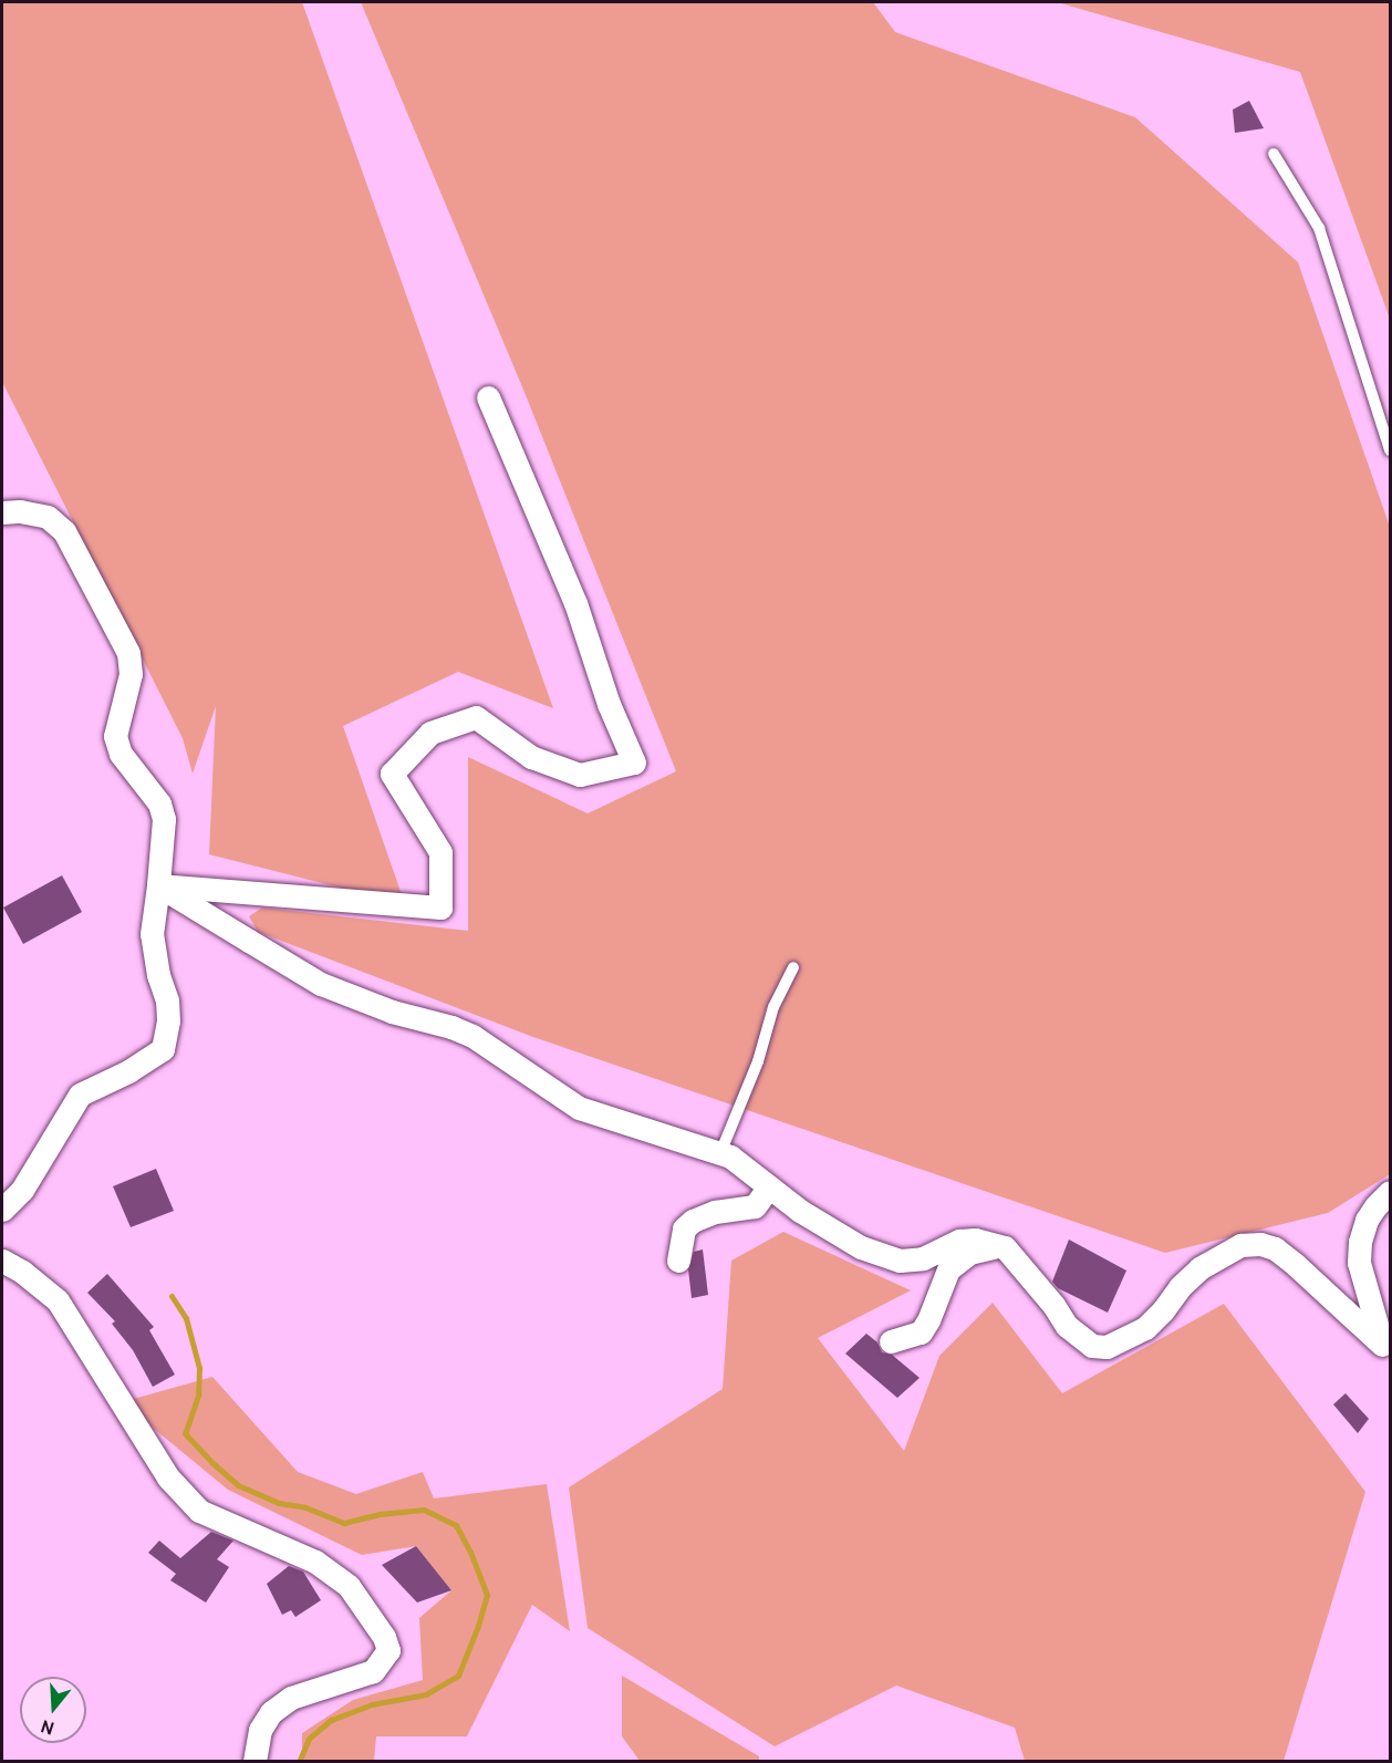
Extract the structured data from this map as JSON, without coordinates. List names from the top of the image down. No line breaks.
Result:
{"north":"bottom"}
